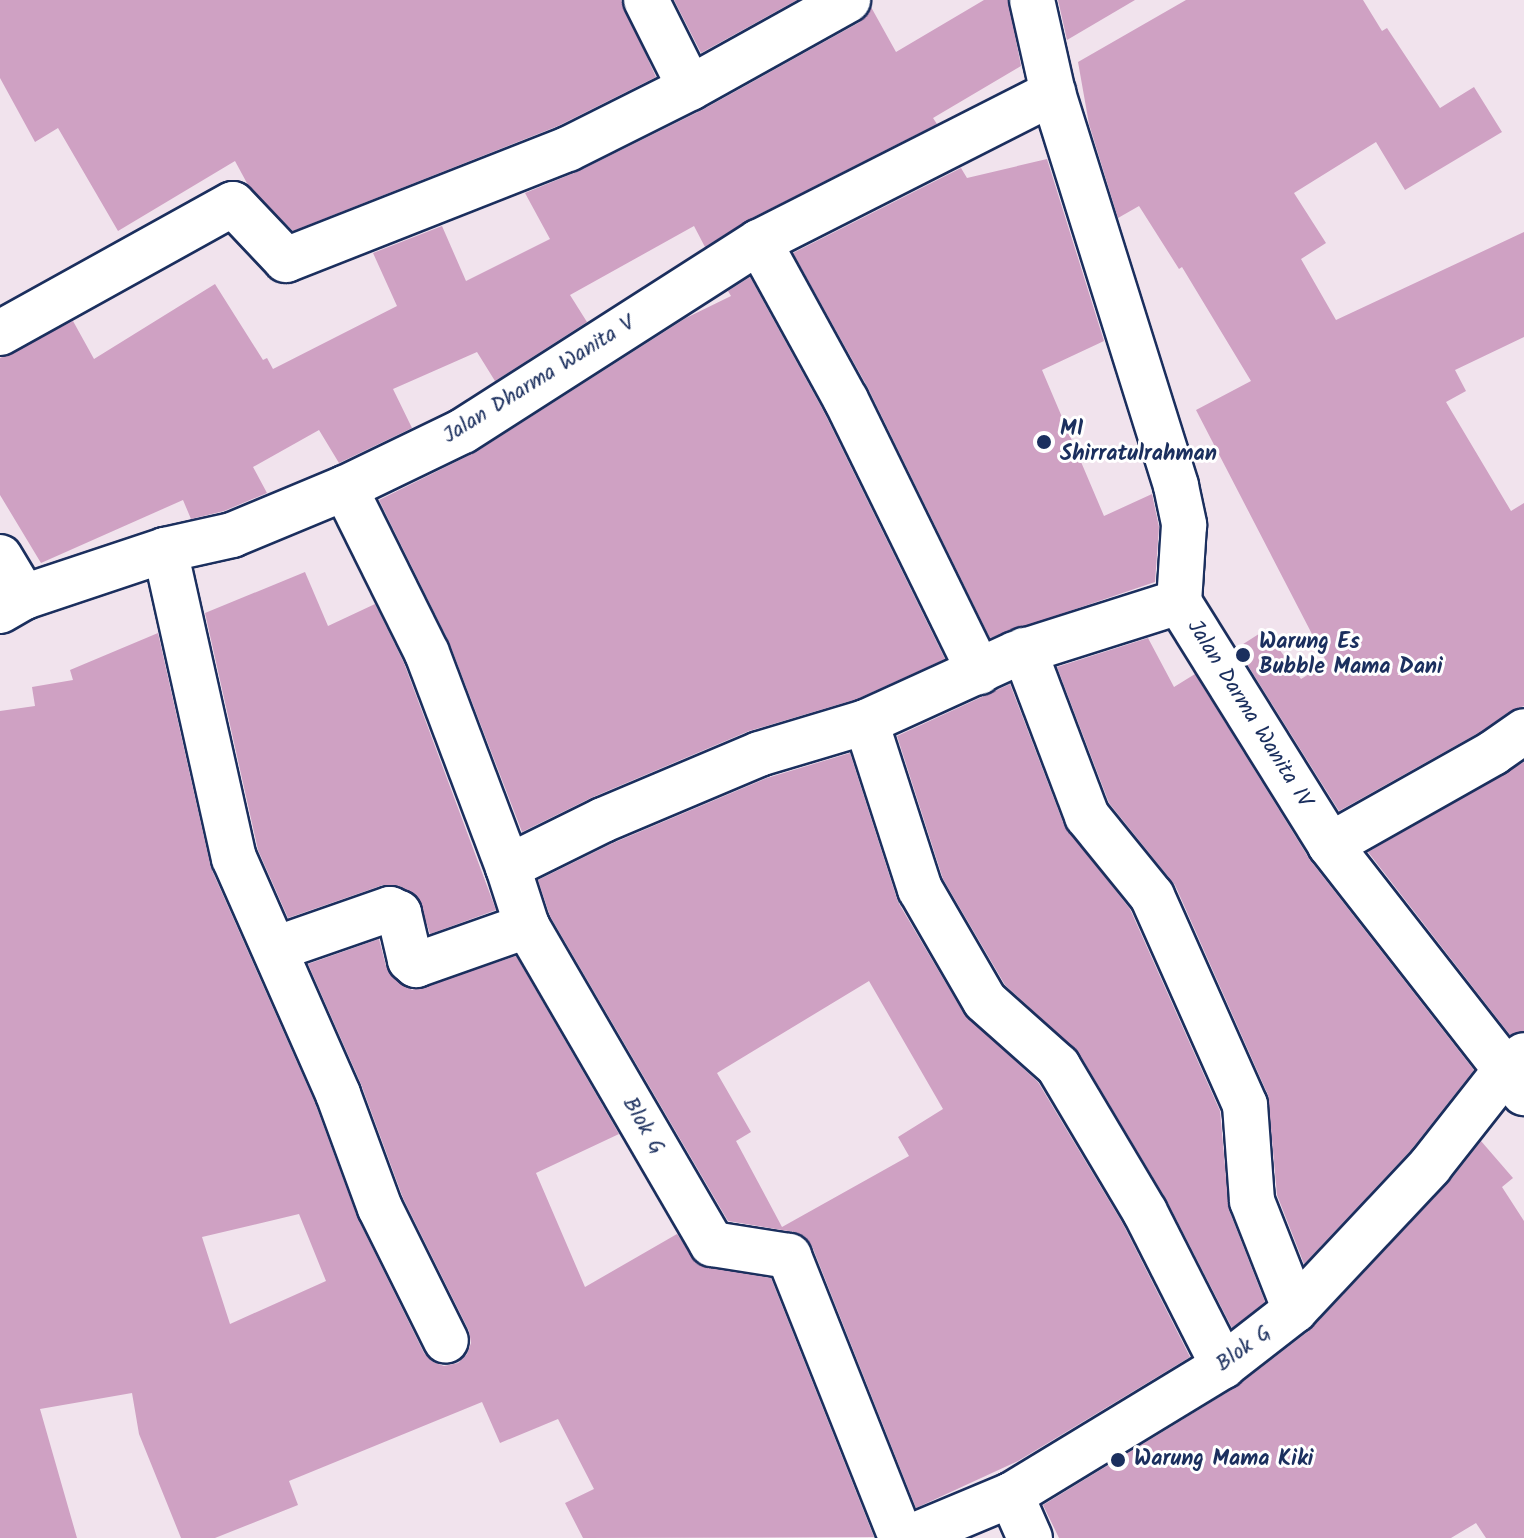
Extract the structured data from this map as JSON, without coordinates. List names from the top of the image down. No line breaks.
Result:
{"streets":{"street":["Jalan Dharma Wanita V","Jalan Darma Wanita IV","Blok G"]},"crossings":[["Jalan Dharma Wanita V","Jalan Darma Wanita IV"],["Jalan Darma Wanita IV","Blok G"]],"places":["MI Shirratulrahman","Warung Es Bubble Mama Dani","Warung Mama Kiki"]}
